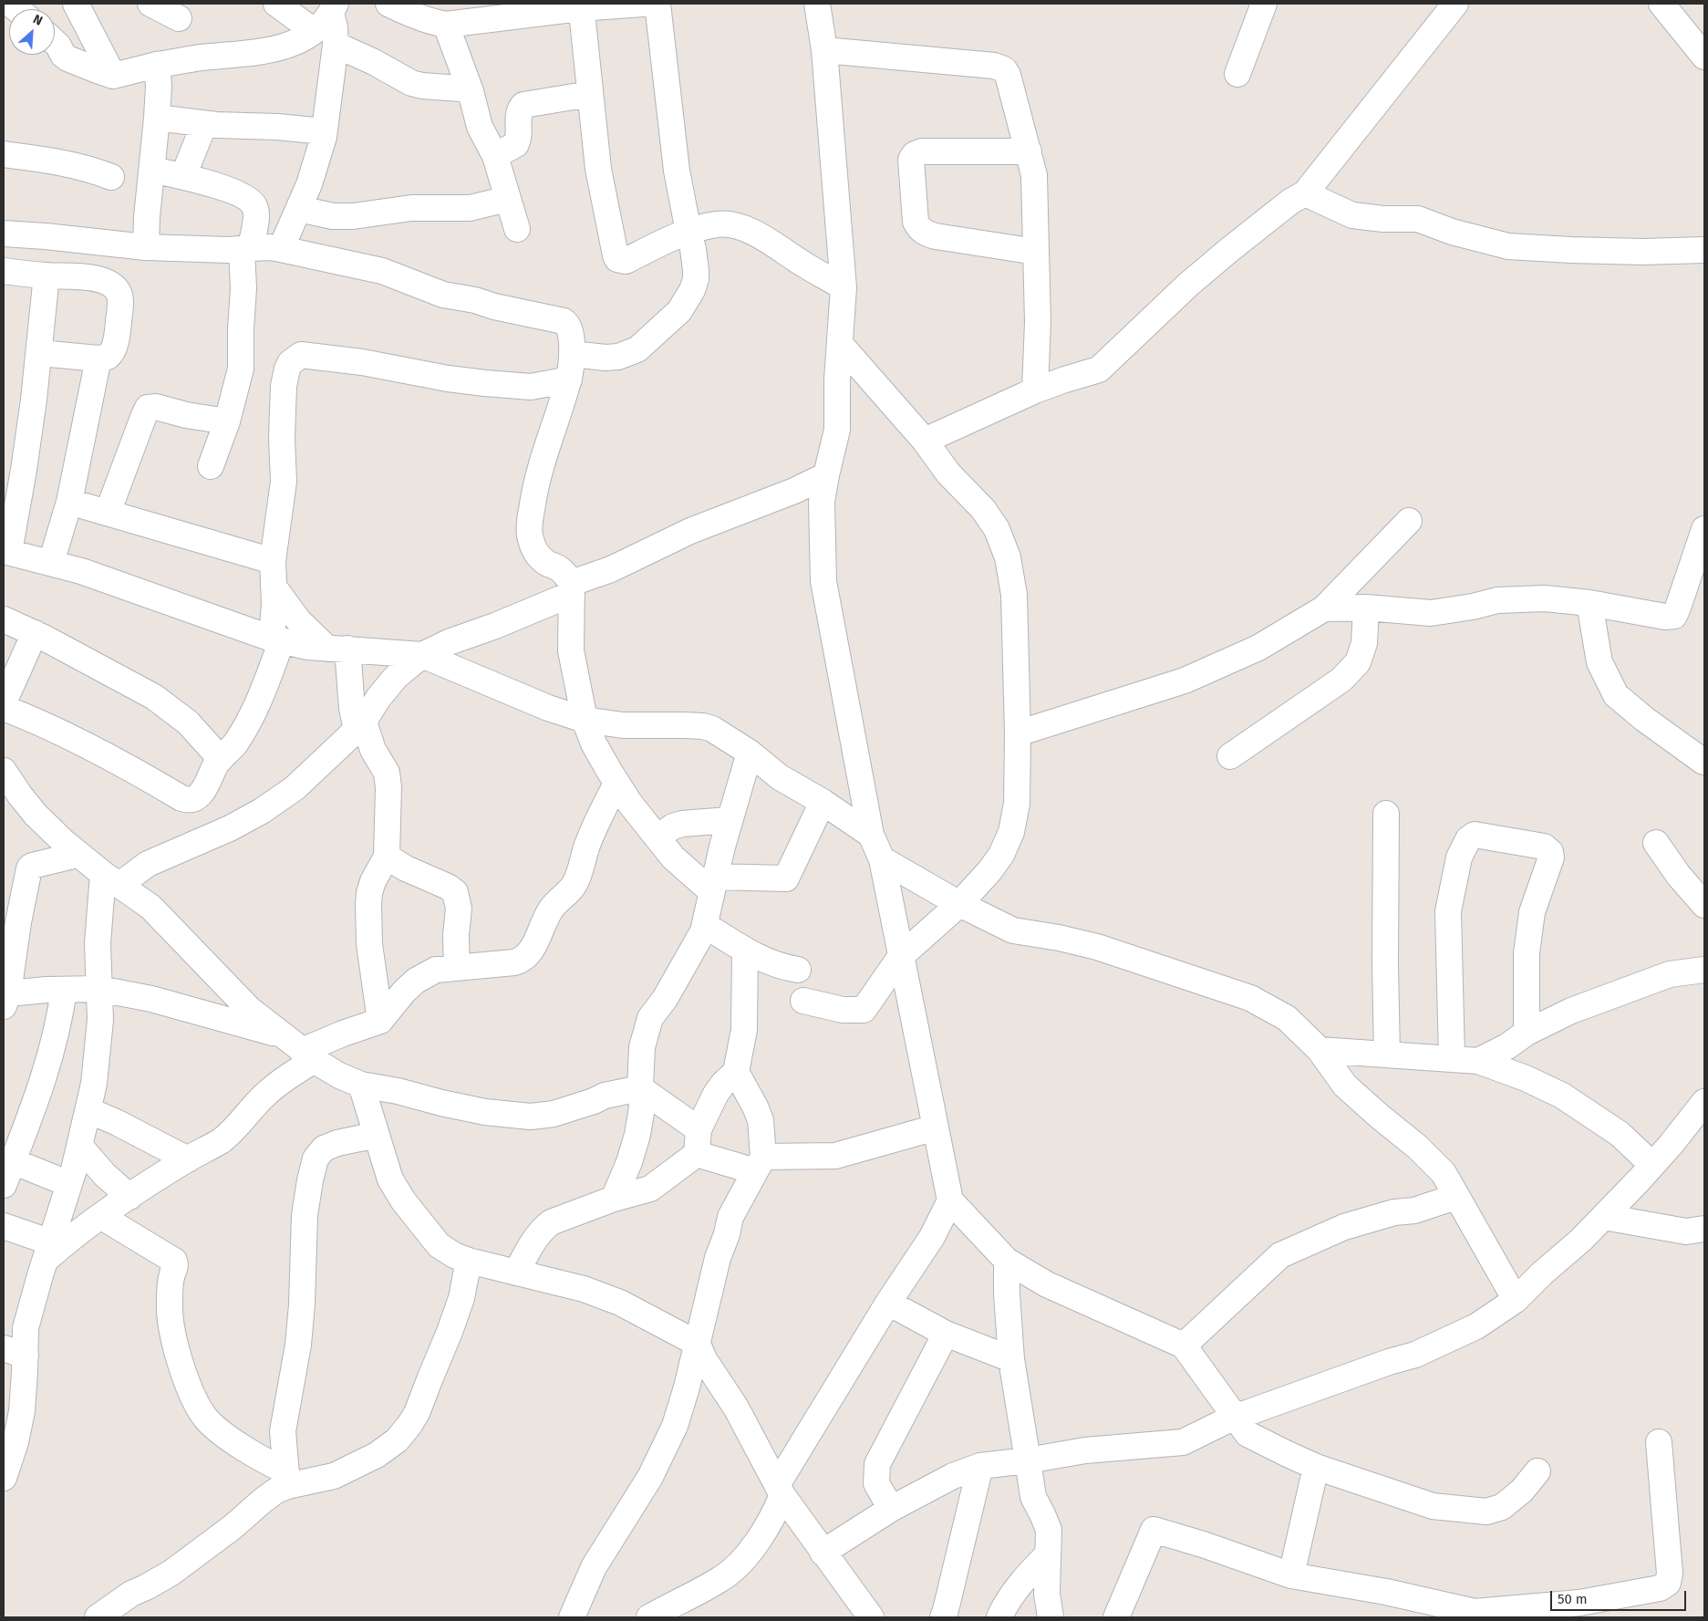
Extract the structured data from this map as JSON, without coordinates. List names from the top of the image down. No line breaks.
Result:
{"scale_bar":"50 m","north":"top right"}
